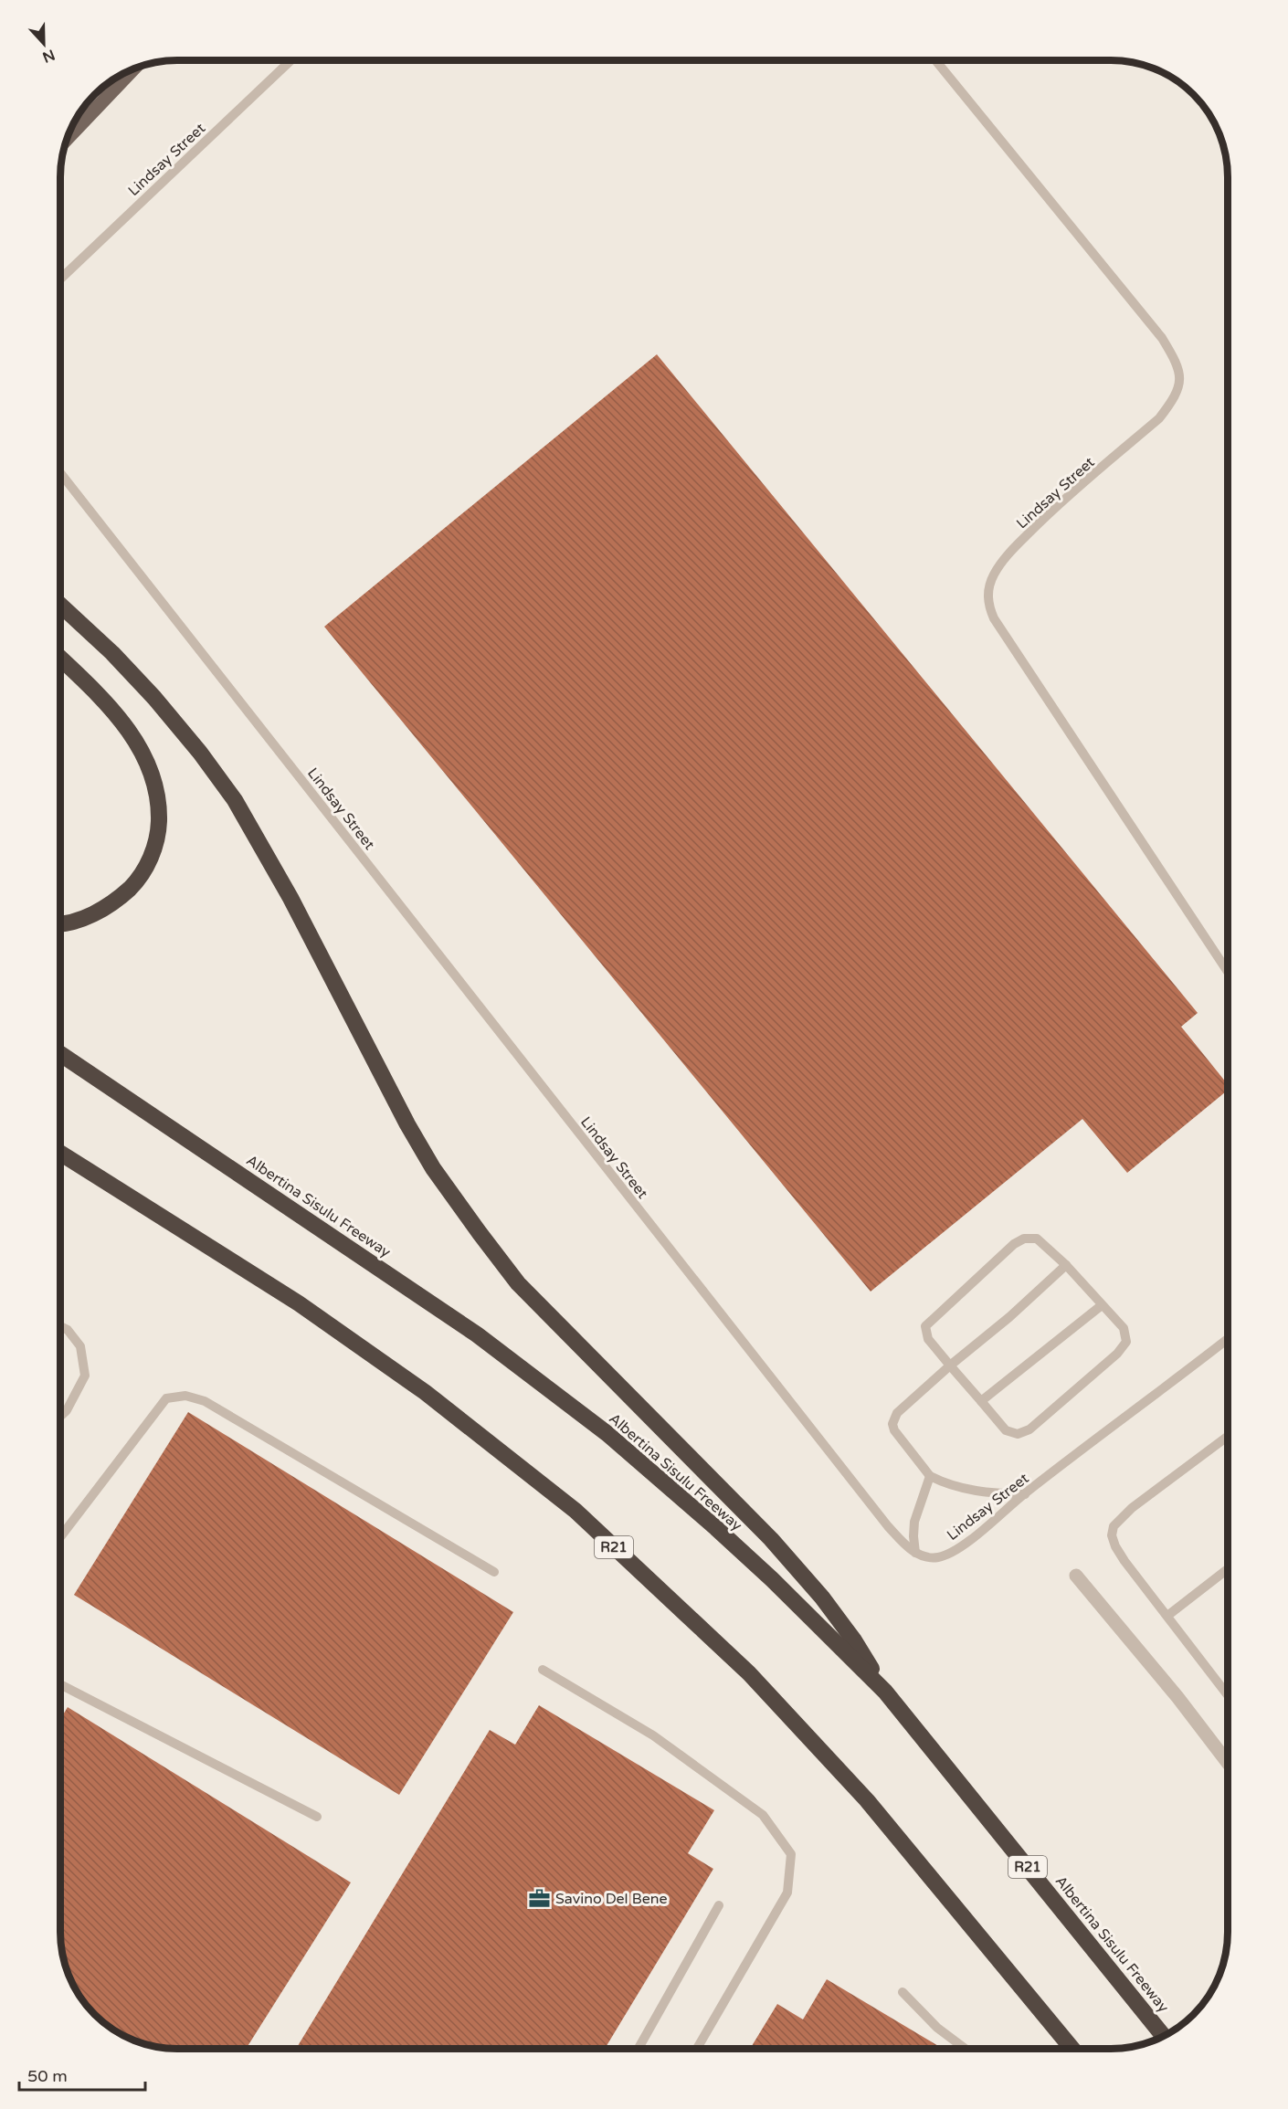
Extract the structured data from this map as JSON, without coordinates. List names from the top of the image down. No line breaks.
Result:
{"streets":{"highway":["Albertina Sisulu Freeway","R21"],"lane":["Lindsay Street"]},"places":{"office":["Savino Del Bene"]},"scale_bar":"50 m","north":"bottom"}
